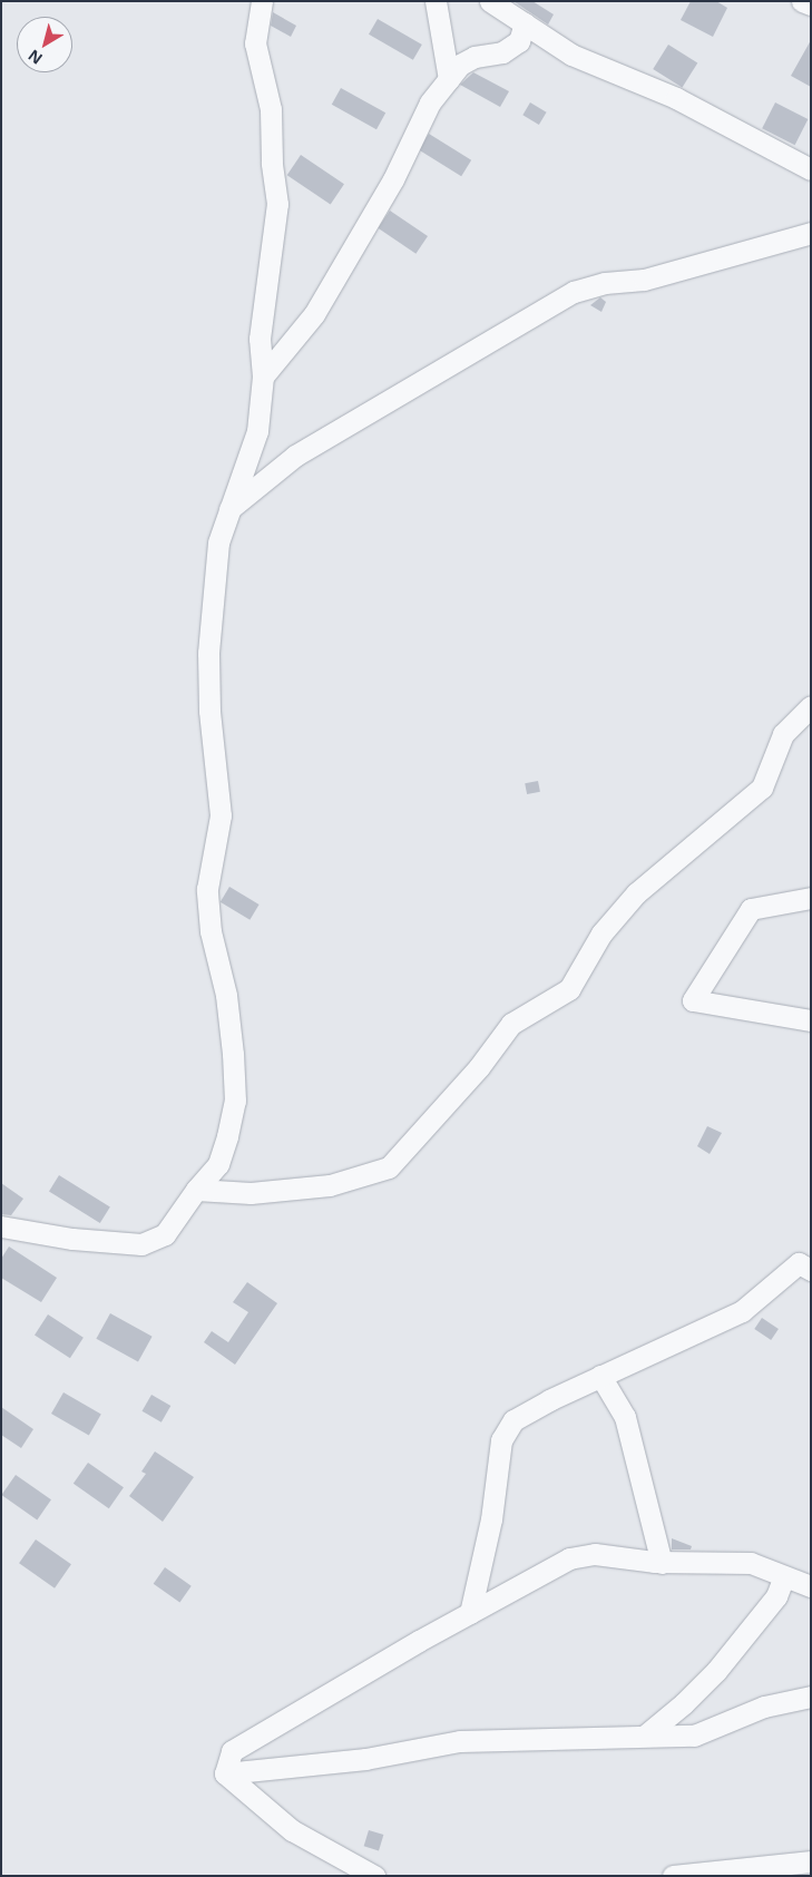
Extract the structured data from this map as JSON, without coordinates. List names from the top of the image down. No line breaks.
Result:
{"north":"bottom left"}
